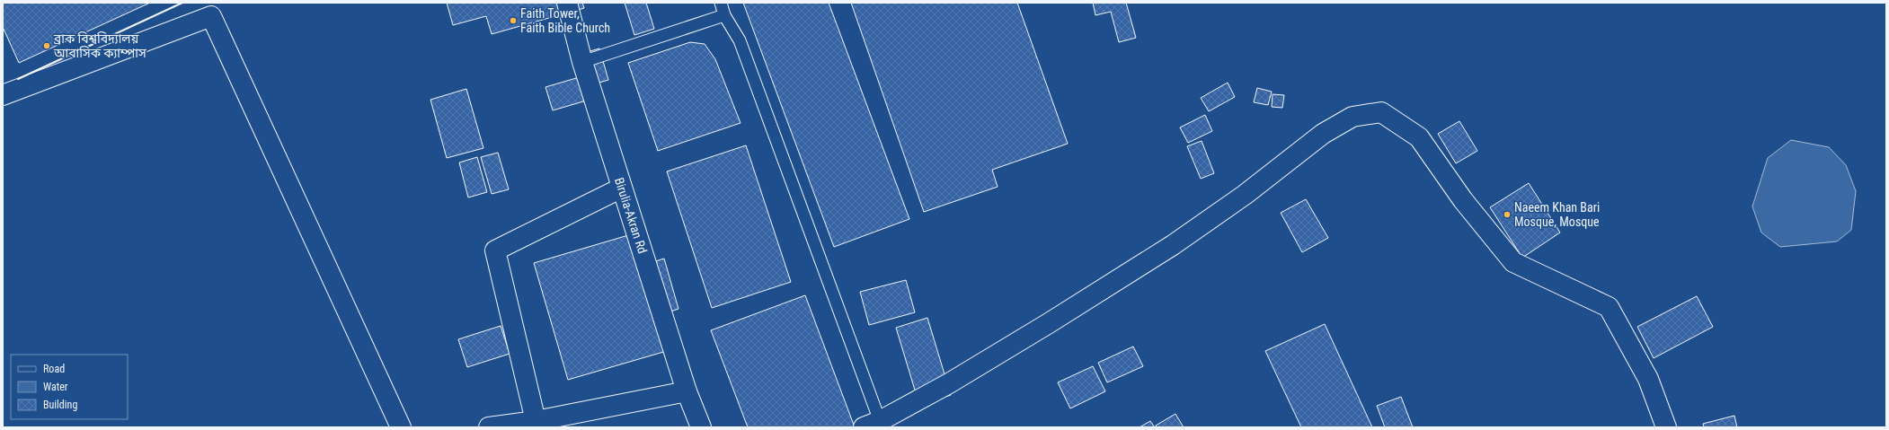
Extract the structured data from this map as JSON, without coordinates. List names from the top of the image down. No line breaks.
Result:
{"streets":{"main road":["Birulia-Akran Rd"]},"places":["Faith Tower, Faith Bible Church","ব্রাক বিশ্ববিদ্যালয় আবাসিক ক্যাম্পাস","Naeem Khan Bari Mosque, Mosque"],"legend":["Road","Water","Building"]}
